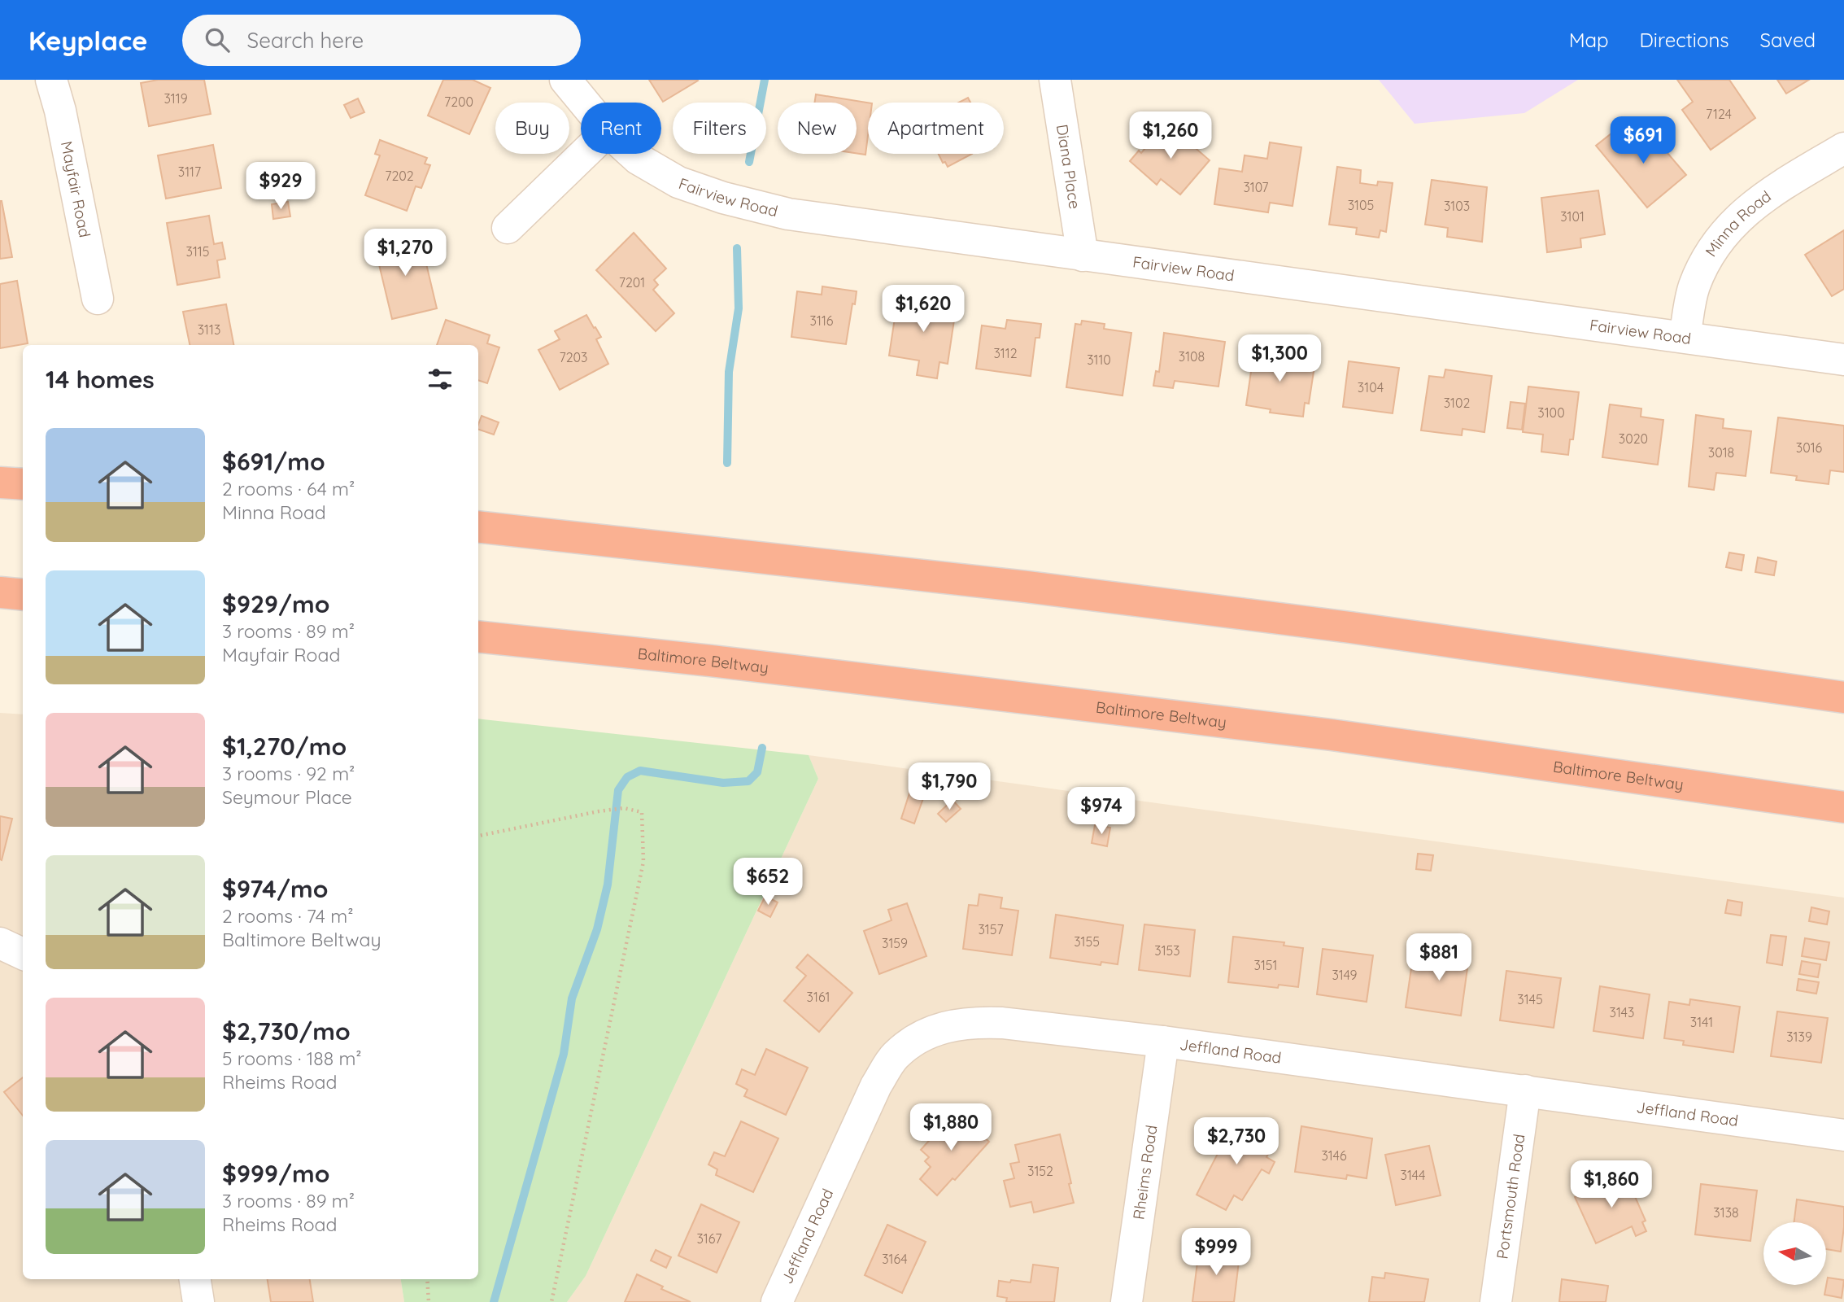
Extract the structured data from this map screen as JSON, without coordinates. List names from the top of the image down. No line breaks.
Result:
{"streets":{"highway":["Baltimore Beltway"],"street":["Diana Place","Mayfair Road","Fairview Road","Minna Road","Jeffland Road","Rheims Road","Portsmouth Road"]},"crossings":[["Diana Place","Fairview Road"],["Fairview Road","Minna Road"],["Jeffland Road","Rheims Road"],["Jeffland Road","Portsmouth Road"]],"house_numbers":["3119","7200","7124","3117","7202","3107","3105","3103","3101","3115","7201","3116","3113","3112","3108","7203","3110","3104","3102","3100","3020","3016","3018","3157","3155","3159","3153","3151","3149","3161","3145","3143","3141","3139","3146","3152","3144","3138","3167","3164"],"north":"left","page":{"header":"Keyplace","search":"Search here","nav":["Map","Directions","Saved"],"chip":["Buy","Rent","Filters","New","Apartment"],"price":["$1,260","$691","$929","$1,270","$1,620","$1,300","$1,790","$974","$652","$881","$1,880","$2,730","$1,860","$999"],"heading":"14 homes","list":[{"name":"$691/mo","note":"2 rooms · 64 m² · Minna Road"},{"name":"$929/mo","note":"3 rooms · 89 m² · Mayfair Road"},{"name":"$1,270/mo","note":"3 rooms · 92 m² · Seymour Place"},{"name":"$974/mo","note":"2 rooms · 74 m² · Baltimore Beltway"},{"name":"$2,730/mo","note":"5 rooms · 188 m² · Rheims Road"},{"name":"$999/mo","note":"3 rooms · 89 m² · Rheims Road"}]}}
